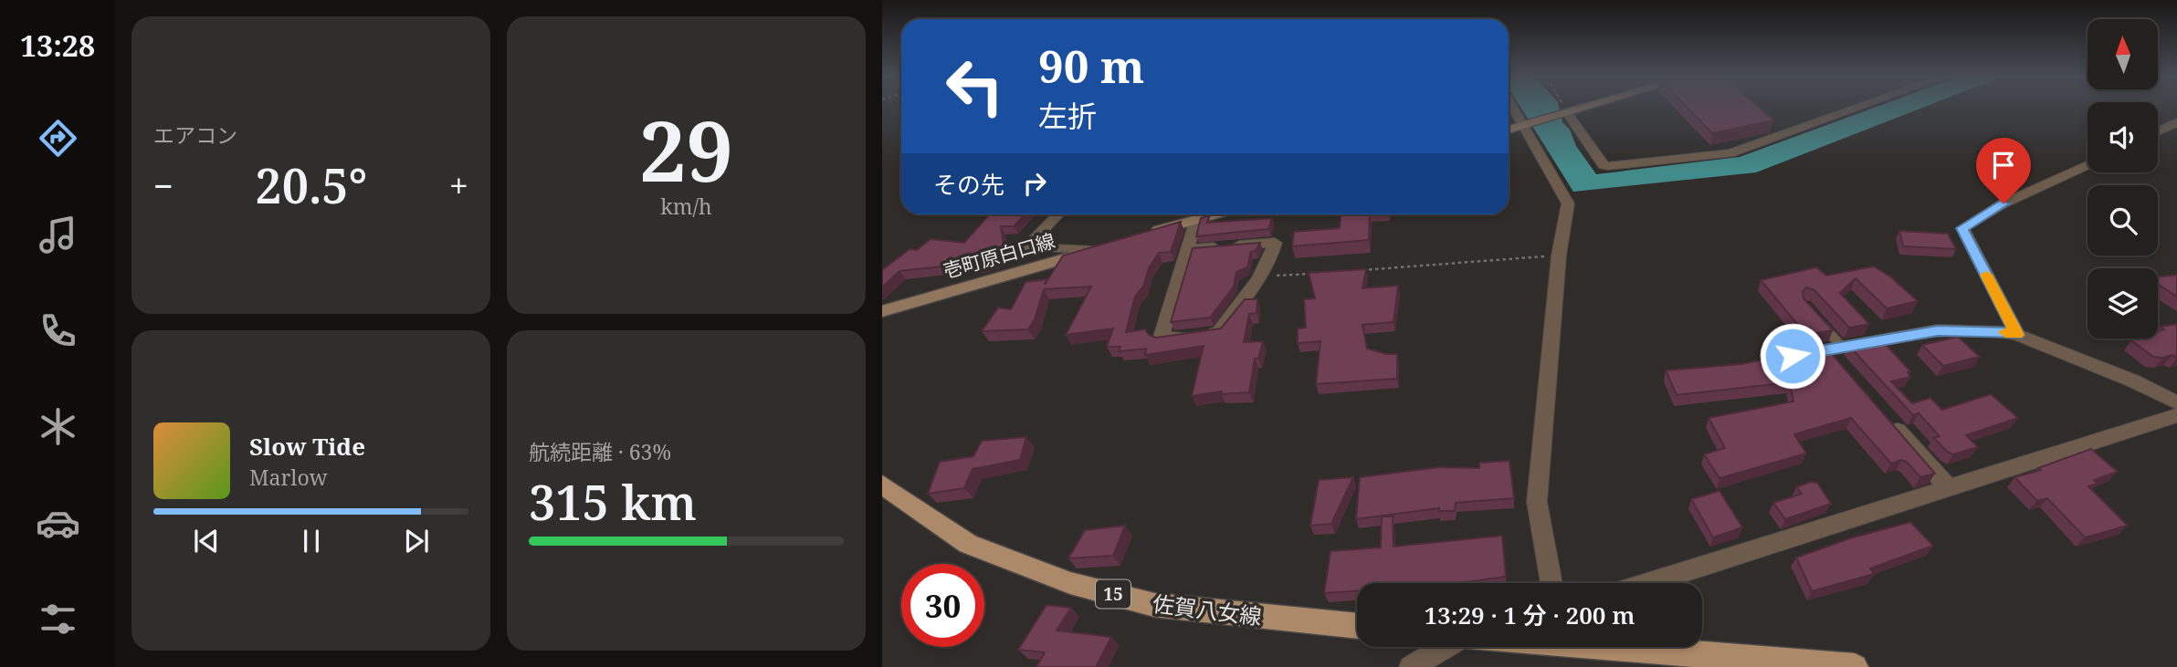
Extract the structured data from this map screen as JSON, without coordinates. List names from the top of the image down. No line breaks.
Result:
{"streets":{"main road":["壱町原白口線","15","佐賀八女線"]},"north":"top","page":{"tabs":"13:28","tile":["エアコン",["29","km/h"],["航続距離 · 63%","315 km"]],"turn":["90 m","左折"],"then":"その先","heat":["−","20.5°","+"],"song":["Slow Tide","Marlow"],"limit":"30","trip":"13:29 · 1 分 · 200 m"}}
